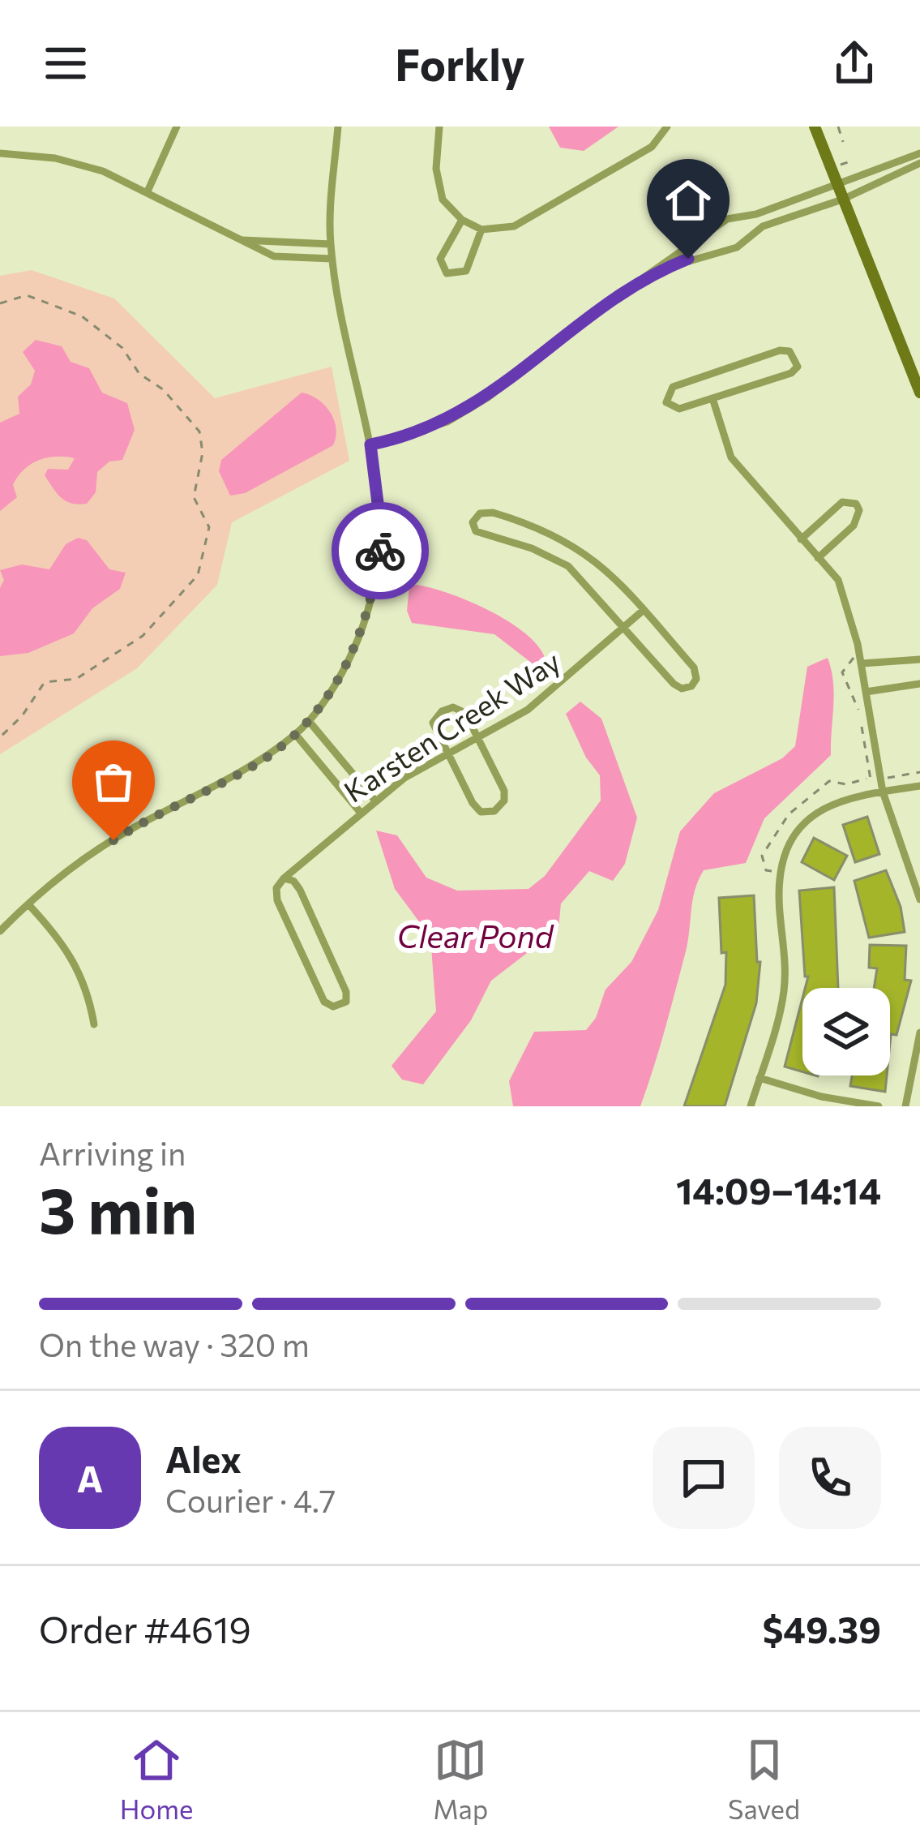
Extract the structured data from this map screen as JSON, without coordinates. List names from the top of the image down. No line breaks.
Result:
{"streets":{"street":["Karsten Creek Way"]},"water":["Clear Pond"],"page":{"header":"Forkly","heading":["3 min","Arriving in","14:09–14:14"],"panel":["Alex","Courier · 4.7","Order #4619","$49.39"],"bar":"On the way · 320 m","round":"A","tabs":["Home","Map","Saved"]}}
